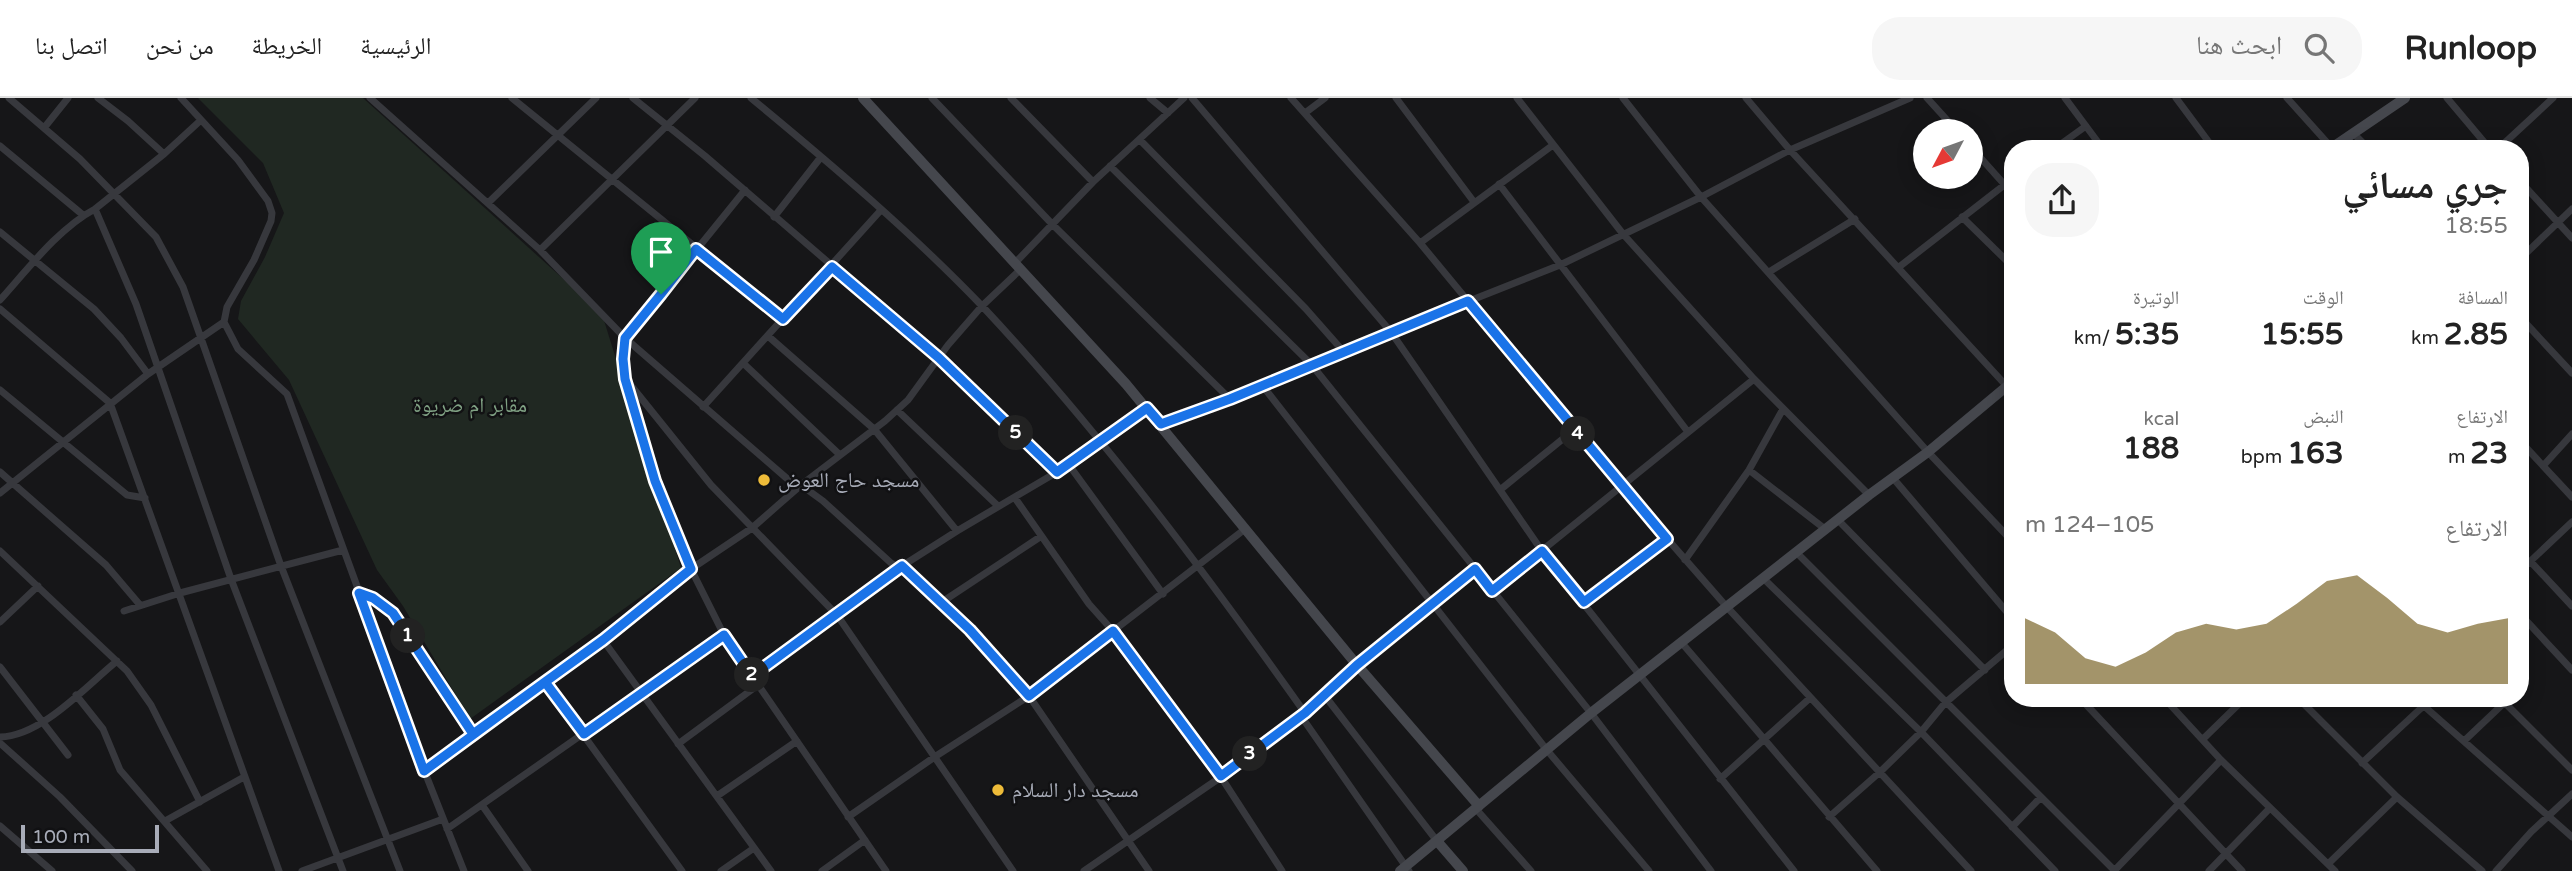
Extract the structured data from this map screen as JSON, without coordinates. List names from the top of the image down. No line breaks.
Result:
{"parks":["مقابر ام ضريوة"],"places":["مسجد حاج العوض","مسجد دار السلام"],"scale_bar":"100 m","north":"bottom left","page":{"header":"Runloop","search":"ابحث هنا","nav":["الرئيسية","الخريطة","من نحن","اتصل بنا"],"heading":["جري مسائي","18:55"],"stats":[["المسافة","2.85 km"],["الوقت","15:55"],["الوتيرة","5:35 /km"],["الارتفاع","23 m"],["النبض","163 bpm"],["kcal","188"]],"pins":["5","4","1","2","3"],"chart":["الارتفاع","105–124 m"],"scale":"100 m"}}
